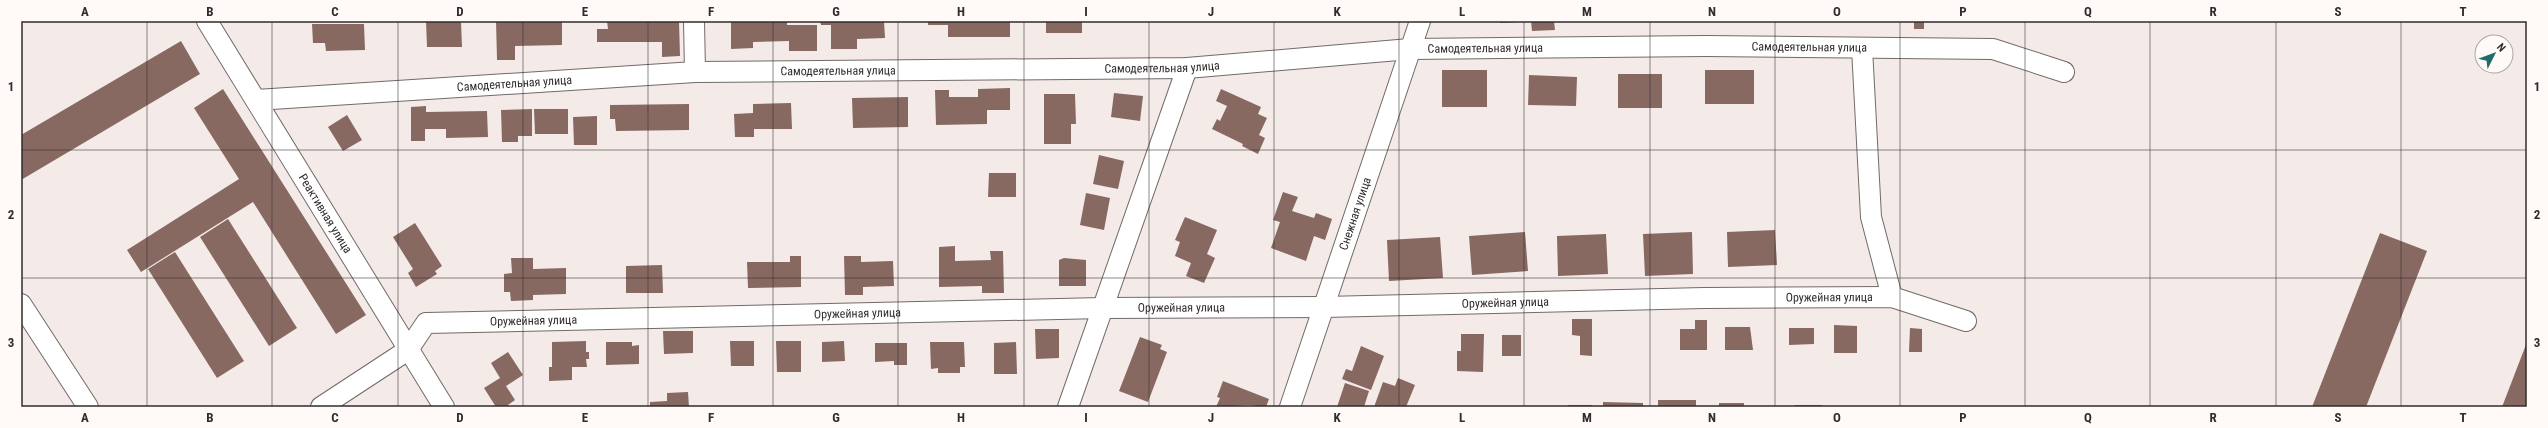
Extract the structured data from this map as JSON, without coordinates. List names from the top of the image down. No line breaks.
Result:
{"streets":{"street":["Самодеятельная улица","Реактивная улица","Снежная улица","Оружейная улица"]},"crossings":[["Самодеятельная улица","Реактивная улица"],["Самодеятельная улица","Снежная улица"],["Реактивная улица","Оружейная улица"],["Снежная улица","Оружейная улица"]],"north":"top right","grid":{"columns":["A","B","C","D","E","F","G","H","I","J","K","L","M","N","O","P","Q","R","S","T"],"rows":["1","2","3"]}}
